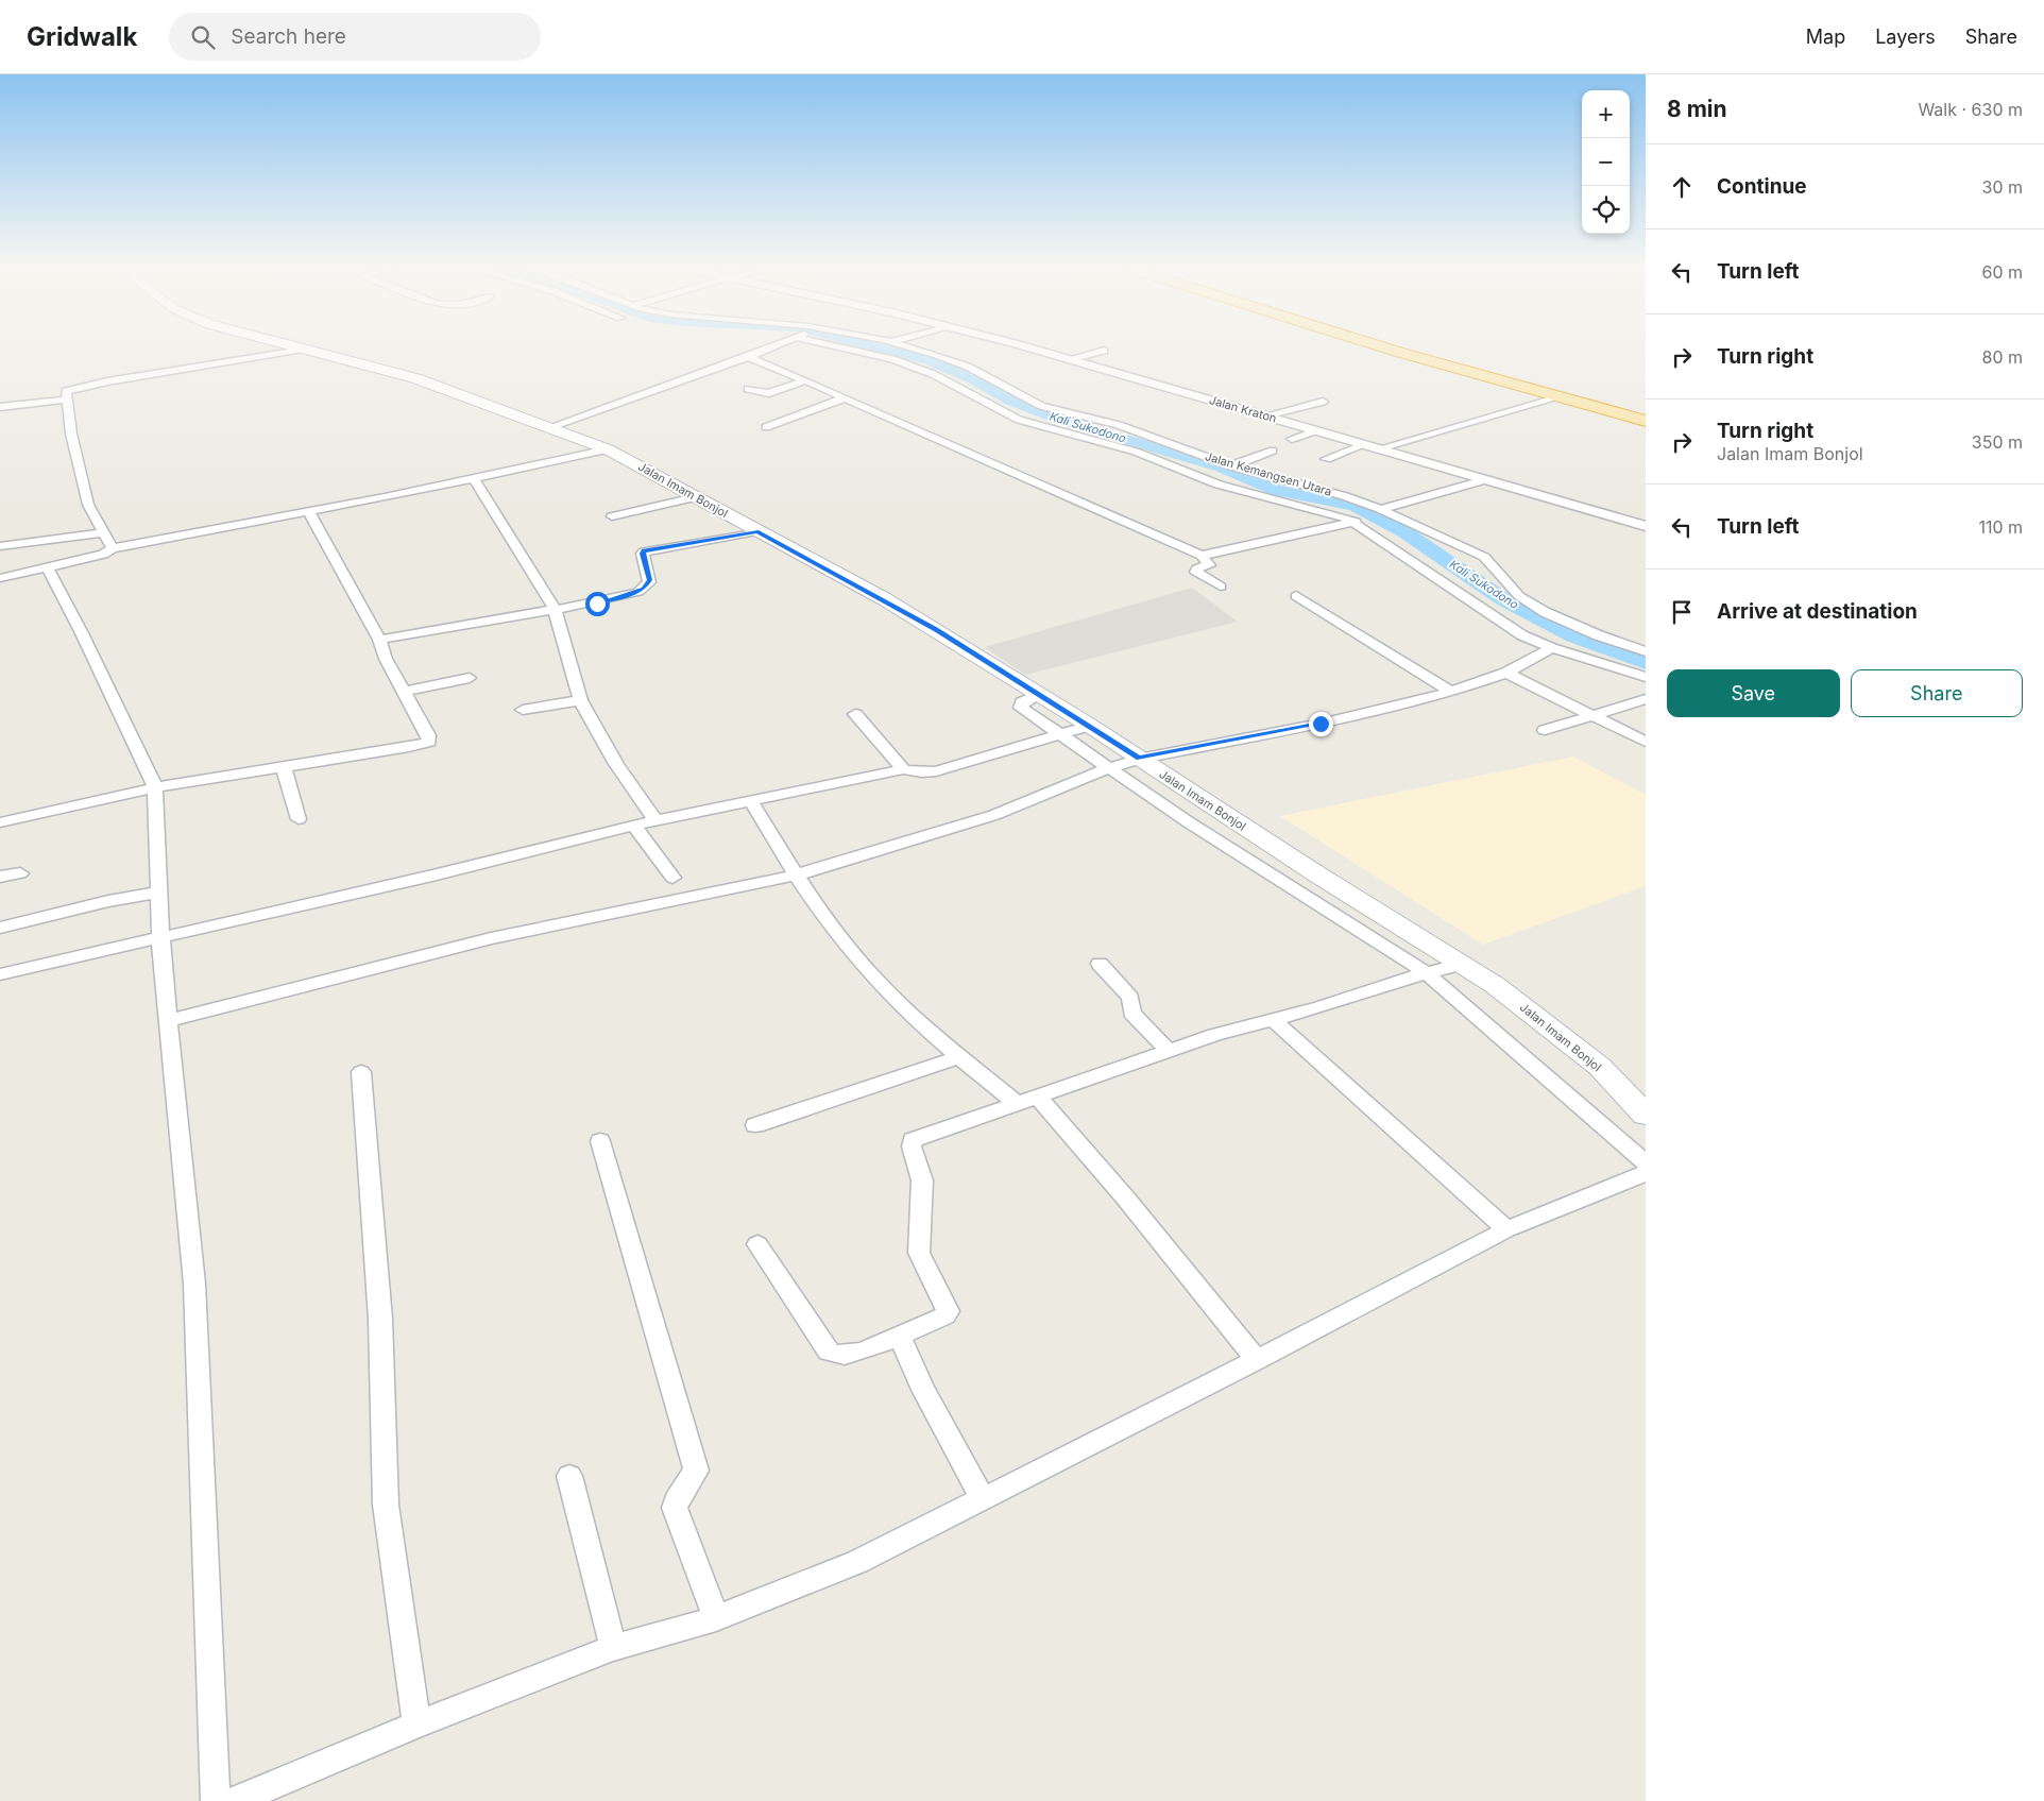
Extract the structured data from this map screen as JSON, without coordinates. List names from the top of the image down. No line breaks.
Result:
{"streets":{"main road":["Jalan Imam Bonjol"],"street":["Jalan Kraton","Jalan Kemangsen Utara"]},"water":["Kali Sukodono"],"page":{"header":"Gridwalk","search":"Search here","nav":["Map","Layers","Share"],"heading":["8 min","Walk · 630 m"],"map_buttons":["+","−"],"list":[["Continue","30 m"],["Turn left","60 m"],["Turn right","80 m"],["Turn right","Jalan Imam Bonjol","350 m"],["Turn left","110 m"],"Arrive at destination"],"buttons":["Save","Share"]}}
